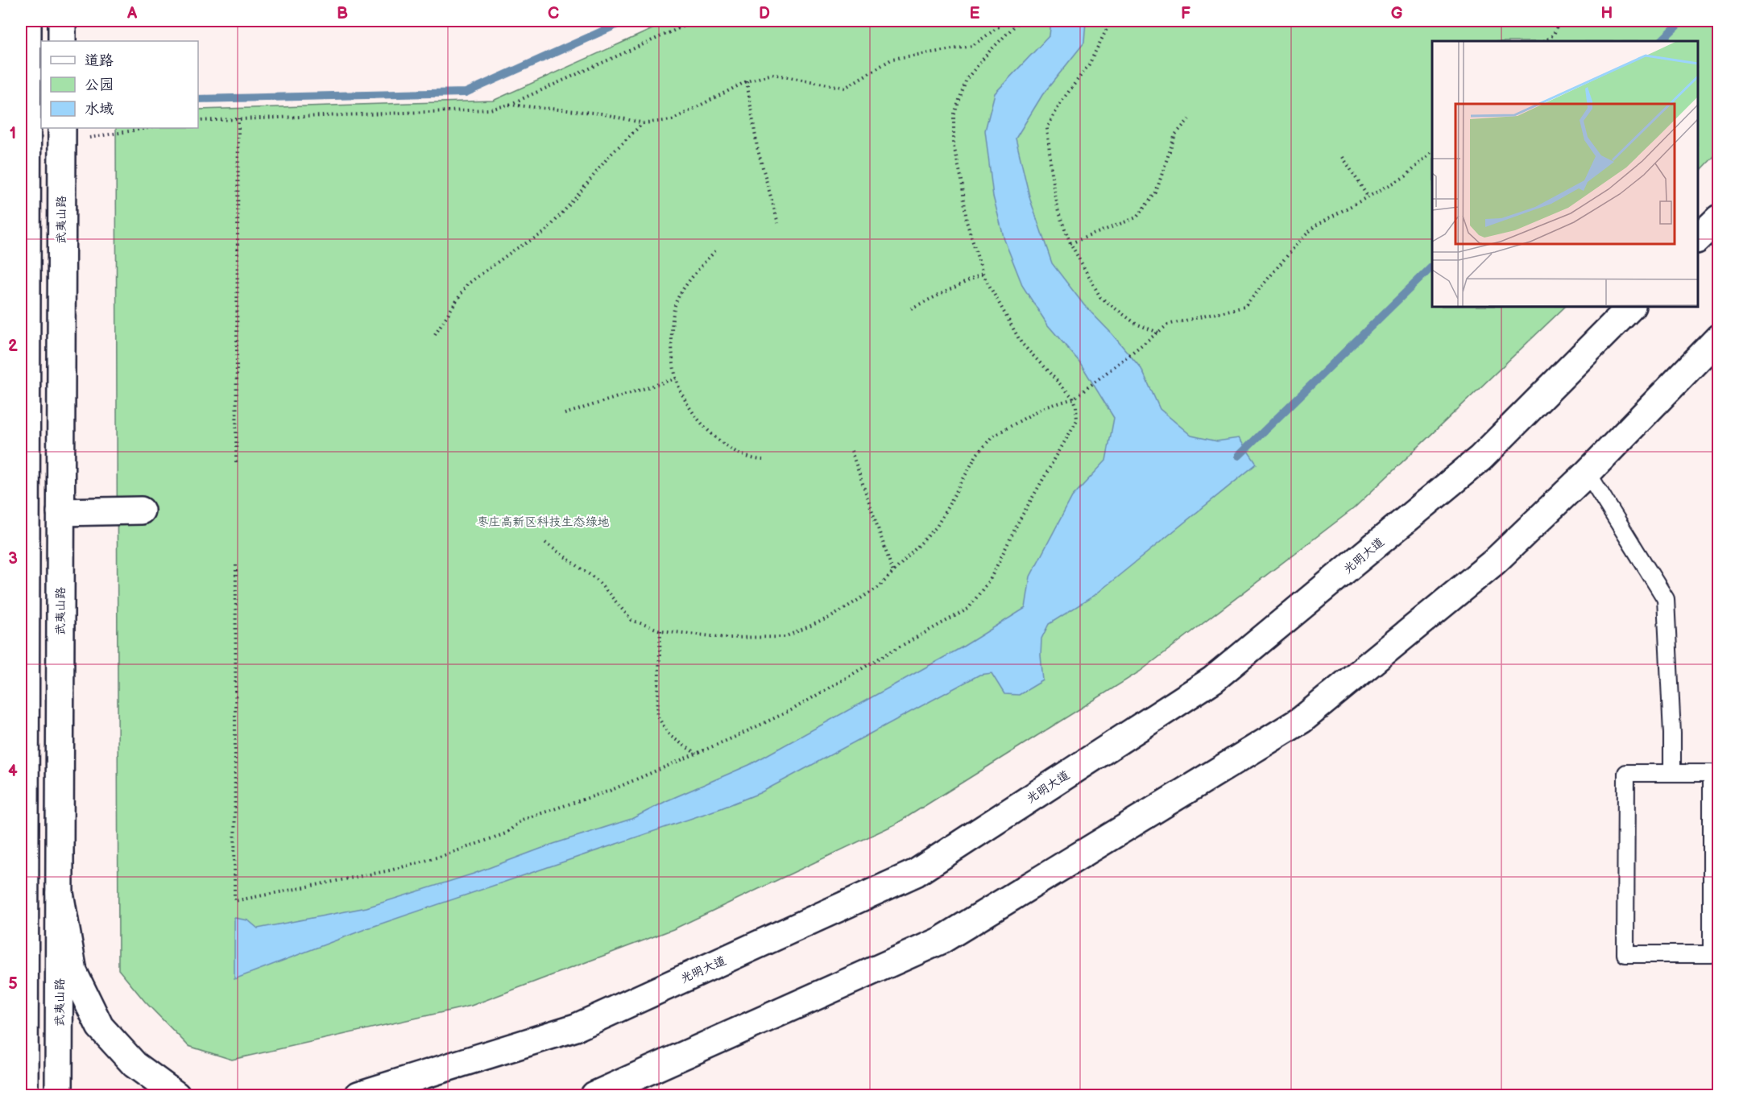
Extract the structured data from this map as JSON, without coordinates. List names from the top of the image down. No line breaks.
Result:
{"streets":{"main road":["武夷山路","光明大道"]},"parks":["枣庄高新区科技生态绿地"],"legend":["道路","公园","水域"],"grid":{"columns":["A","B","C","D","E","F","G","H"],"rows":["1","2","3","4","5"]}}
